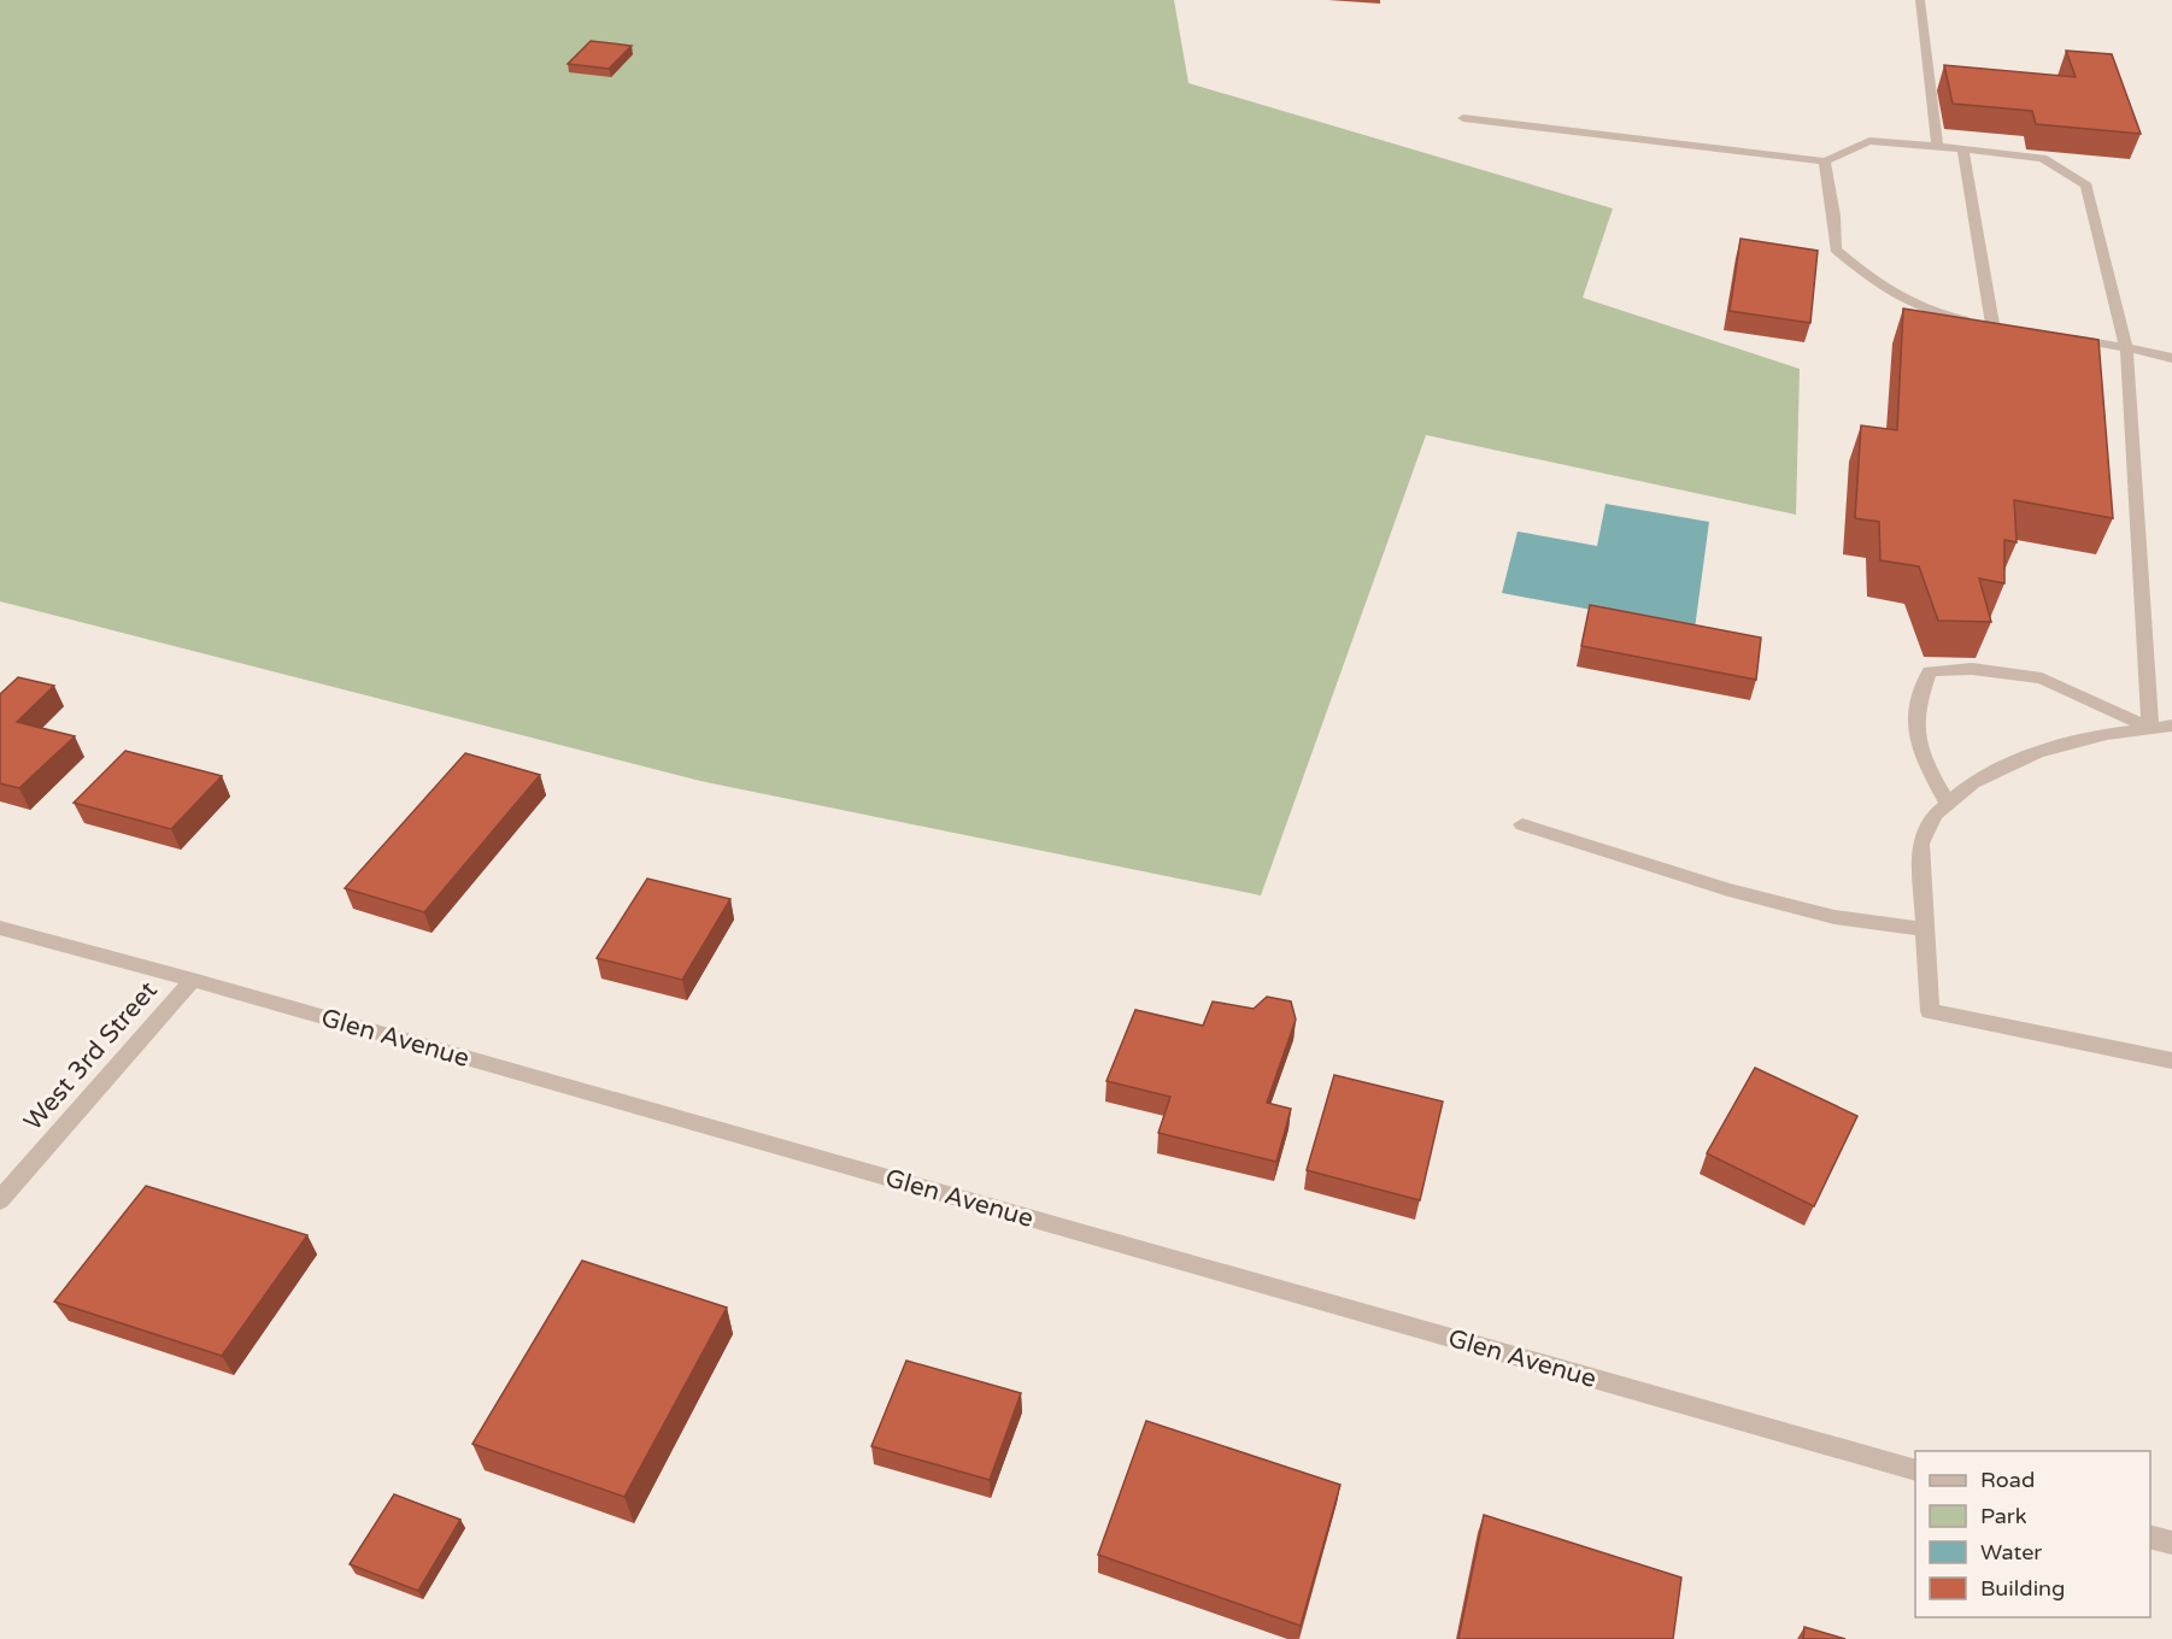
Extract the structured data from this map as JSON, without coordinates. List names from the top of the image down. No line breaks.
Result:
{"streets":{"street":["Glen Avenue","West 3rd Street"]},"crossings":[["Glen Avenue","West 3rd Street"]],"legend":["Road","Park","Water","Building"]}
